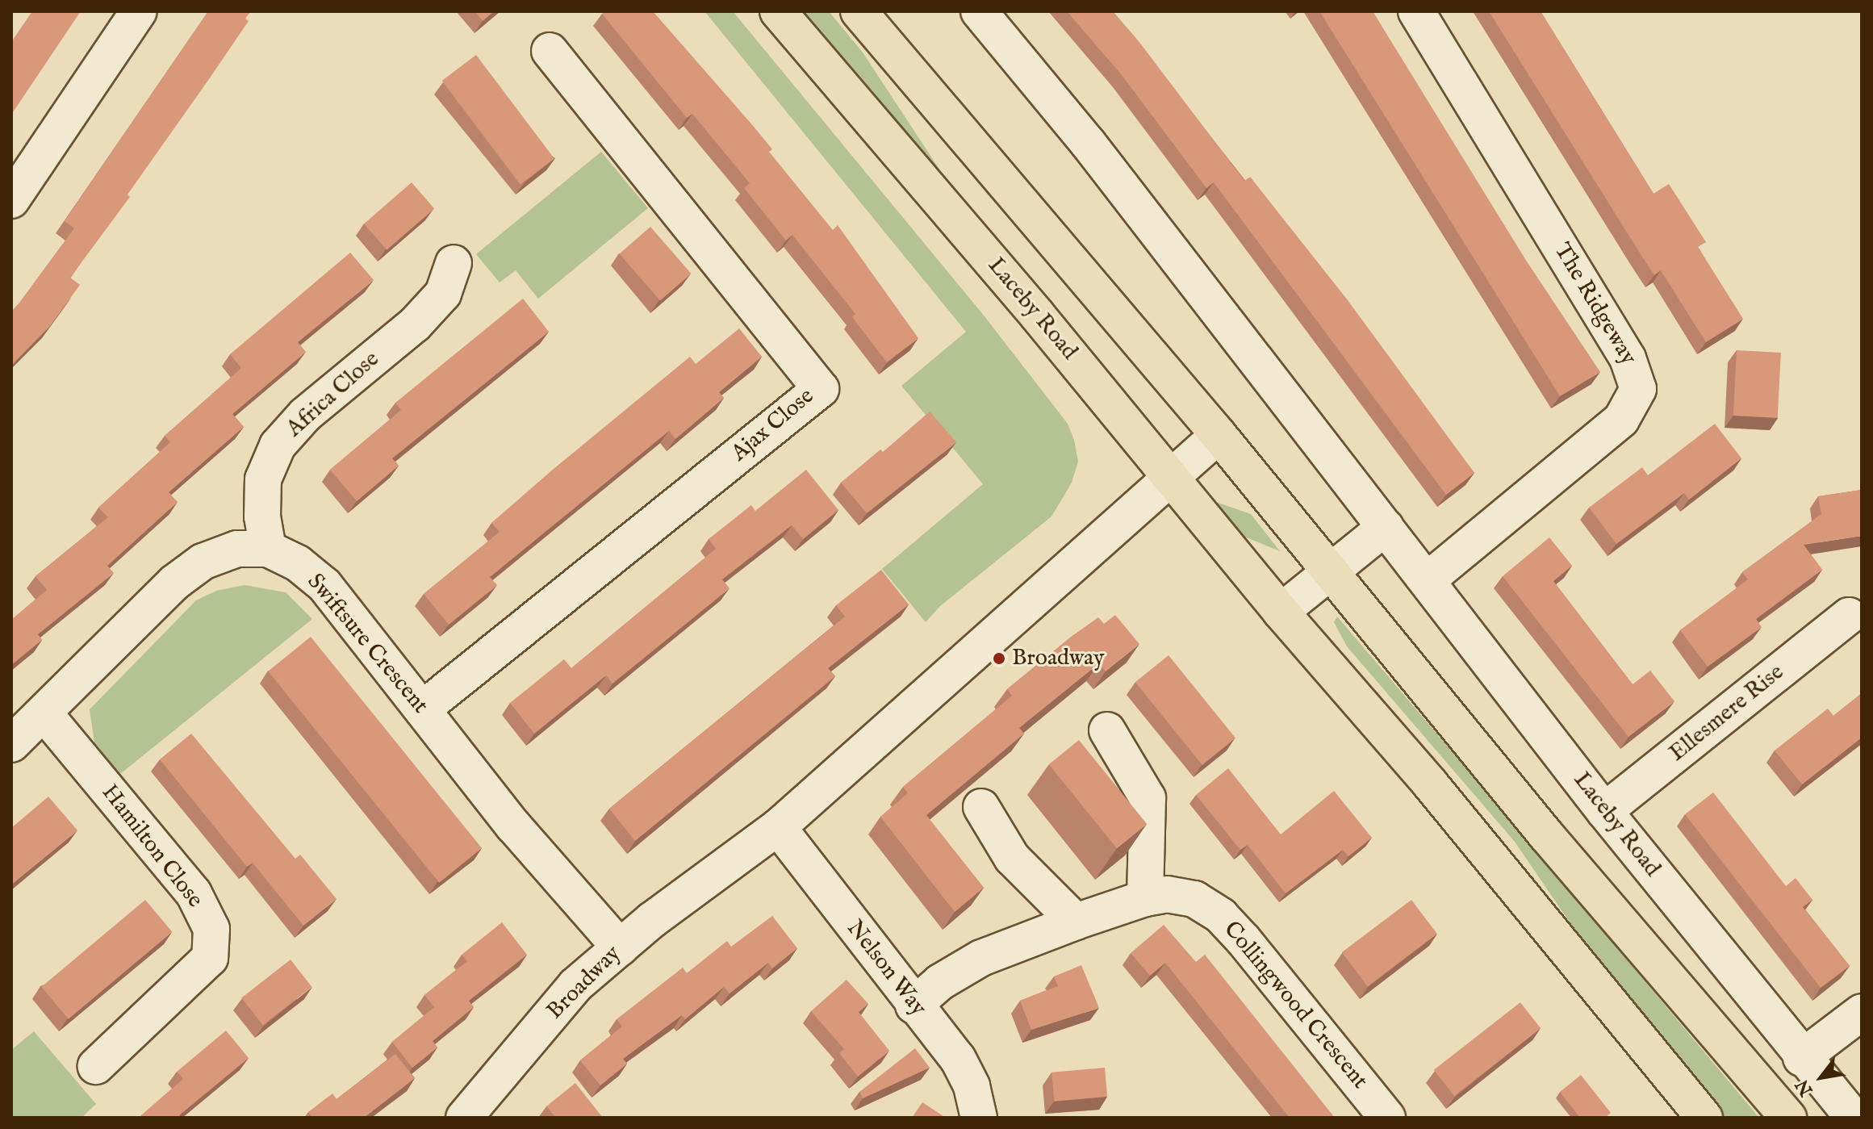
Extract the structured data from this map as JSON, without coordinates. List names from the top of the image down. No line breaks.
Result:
{"streets":{"highway":["Laceby Road"],"street":["The Ridgeway","Africa Close","Ajax Close","Swiftsure Crescent","Ellesmere Rise","Hamilton Close","Nelson Way","Broadway","Collingwood Crescent"]},"crossings":[["The Ridgeway","Laceby Road"],["Laceby Road","Ellesmere Rise"],["Laceby Road","Broadway"],["Africa Close","Swiftsure Crescent"],["Ajax Close","Swiftsure Crescent"],["Swiftsure Crescent","Hamilton Close"],["Swiftsure Crescent","Broadway"],["Nelson Way","Broadway"],["Nelson Way","Collingwood Crescent"]],"places":["Broadway"],"north":"bottom left"}
